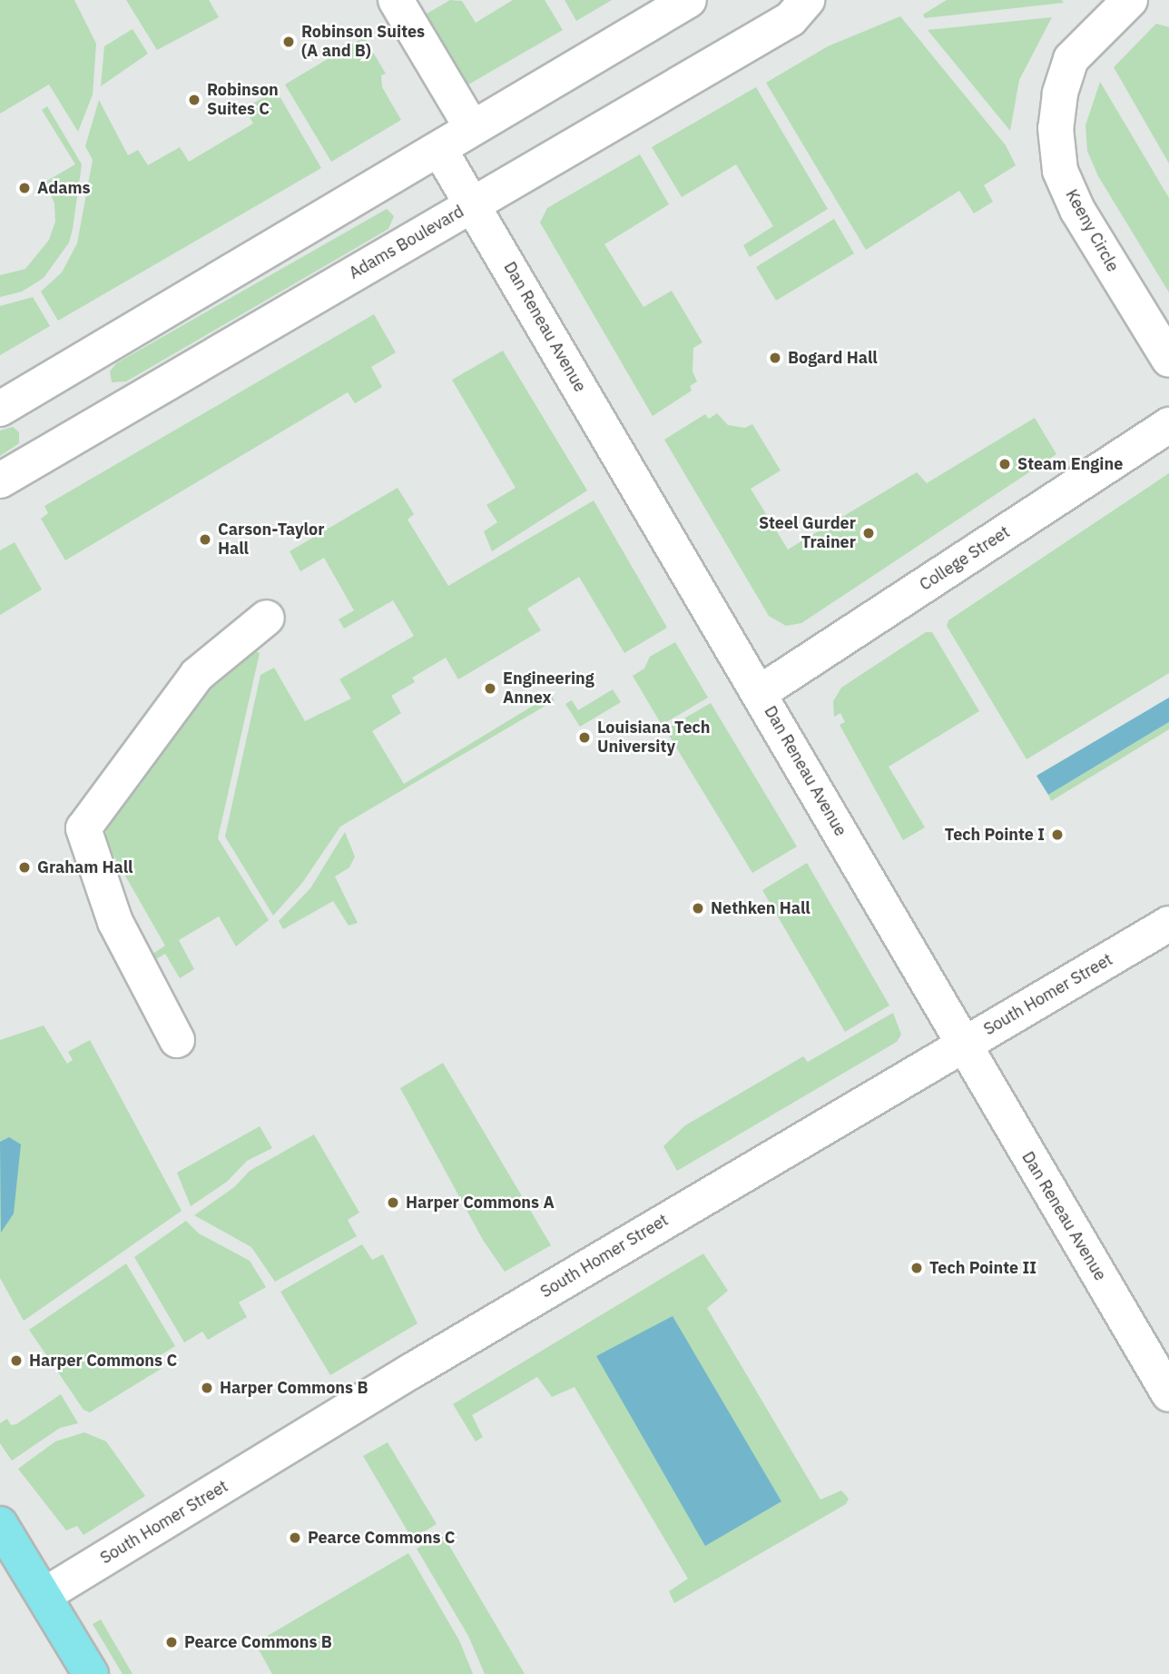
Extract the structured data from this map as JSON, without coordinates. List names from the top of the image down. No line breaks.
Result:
{"streets":{"street":["Keeny Circle","Adams Boulevard","Dan Reneau Avenue","College Street","South Homer Street"]},"crossings":[["Adams Boulevard","Dan Reneau Avenue"],["Dan Reneau Avenue","College Street"],["Dan Reneau Avenue","South Homer Street"]],"places":["Robinson Suites (A and B)","Robinson Suites C","Adams","Bogard Hall","Steam Engine","Steel Gurder Trainer","Carson-Taylor Hall","Engineering Annex","Louisiana Tech University","Tech Pointe I","Graham Hall","Nethken Hall","Harper Commons A","Tech Pointe II","Harper Commons C","Harper Commons B","Pearce Commons C","Pearce Commons B"]}
